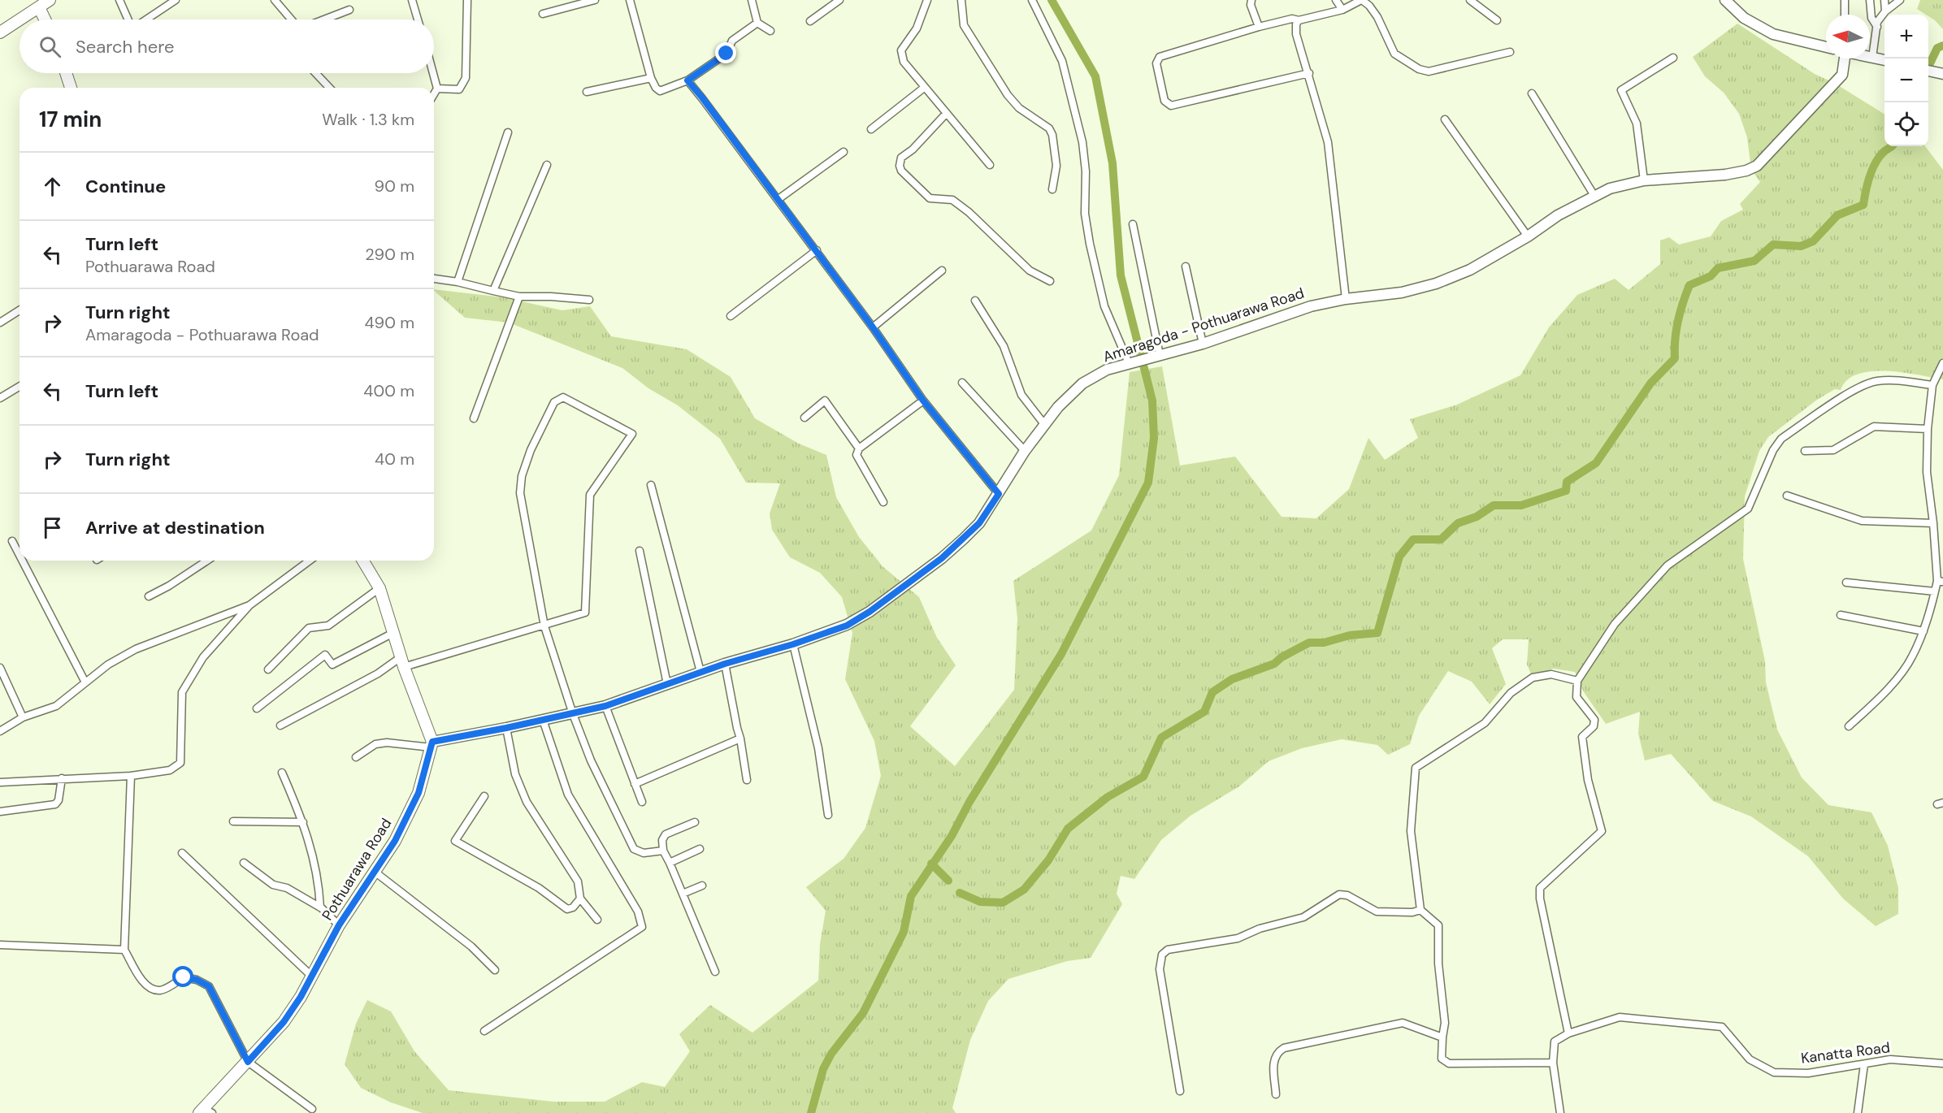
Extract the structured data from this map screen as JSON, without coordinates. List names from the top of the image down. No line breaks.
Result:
{"streets":{"main road":["Pothuarawa Road"],"street":["Amaragoda - Pothuarawa Road","Kanatta Road"]},"crossings":[["Amaragoda - Pothuarawa Road","Pothuarawa Road"]],"north":"left","page":{"map_buttons":["+","−"],"search":"Search here","heading":["17 min","Walk · 1.3 km"],"list":[["Continue","90 m"],["Turn left","Pothuarawa Road","290 m"],["Turn right","Amaragoda - Pothuarawa Road","490 m"],["Turn left","400 m"],["Turn right","40 m"],"Arrive at destination"]}}
